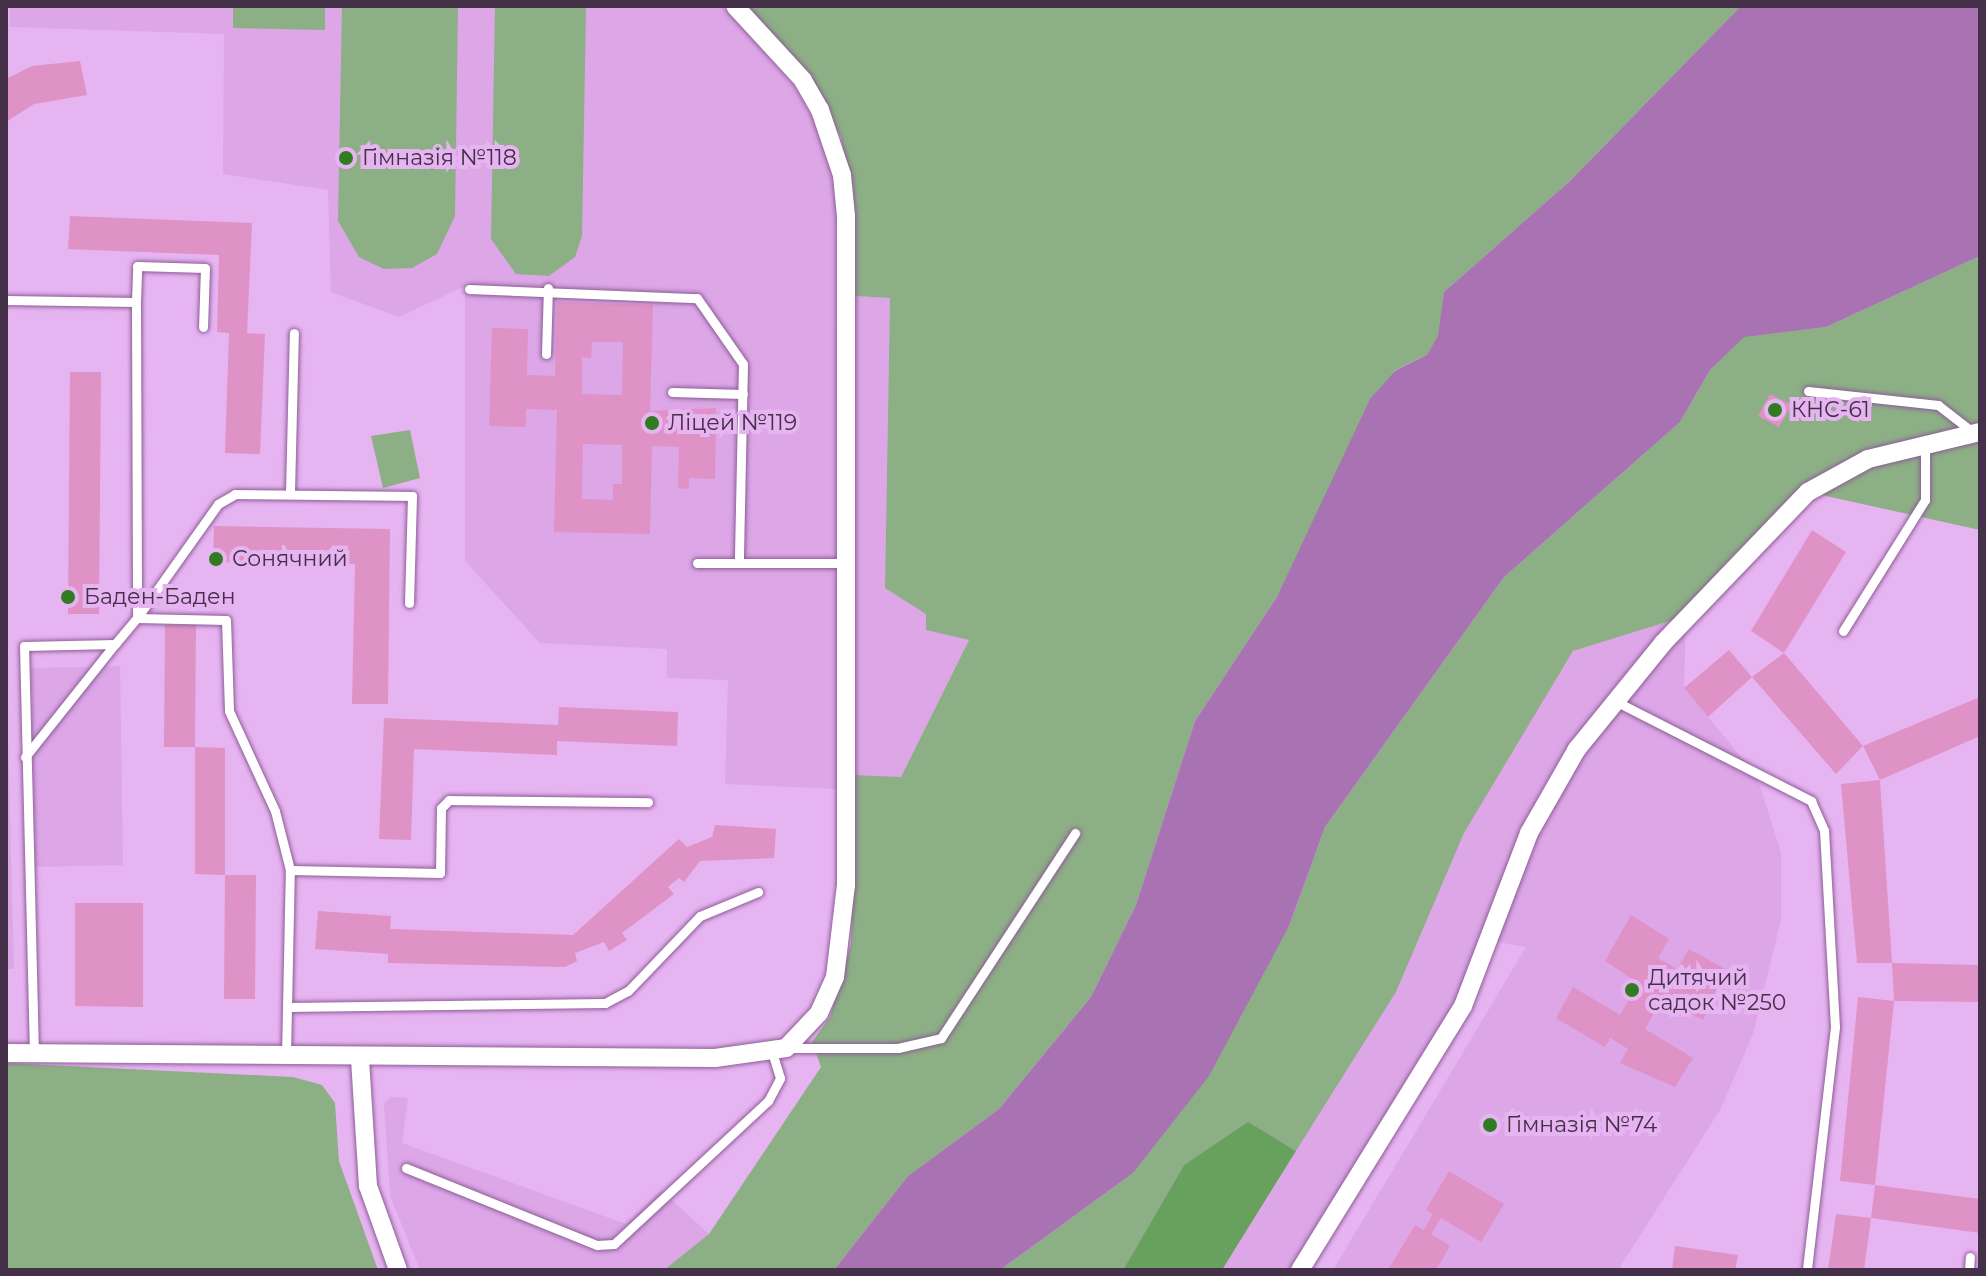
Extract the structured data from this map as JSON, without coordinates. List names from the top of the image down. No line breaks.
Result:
{"places":["Гімназія №118","КНС-61","Ліцей №119","Сонячний","Баден-Баден","Дитячий садок №250","Гімназія №74"]}
